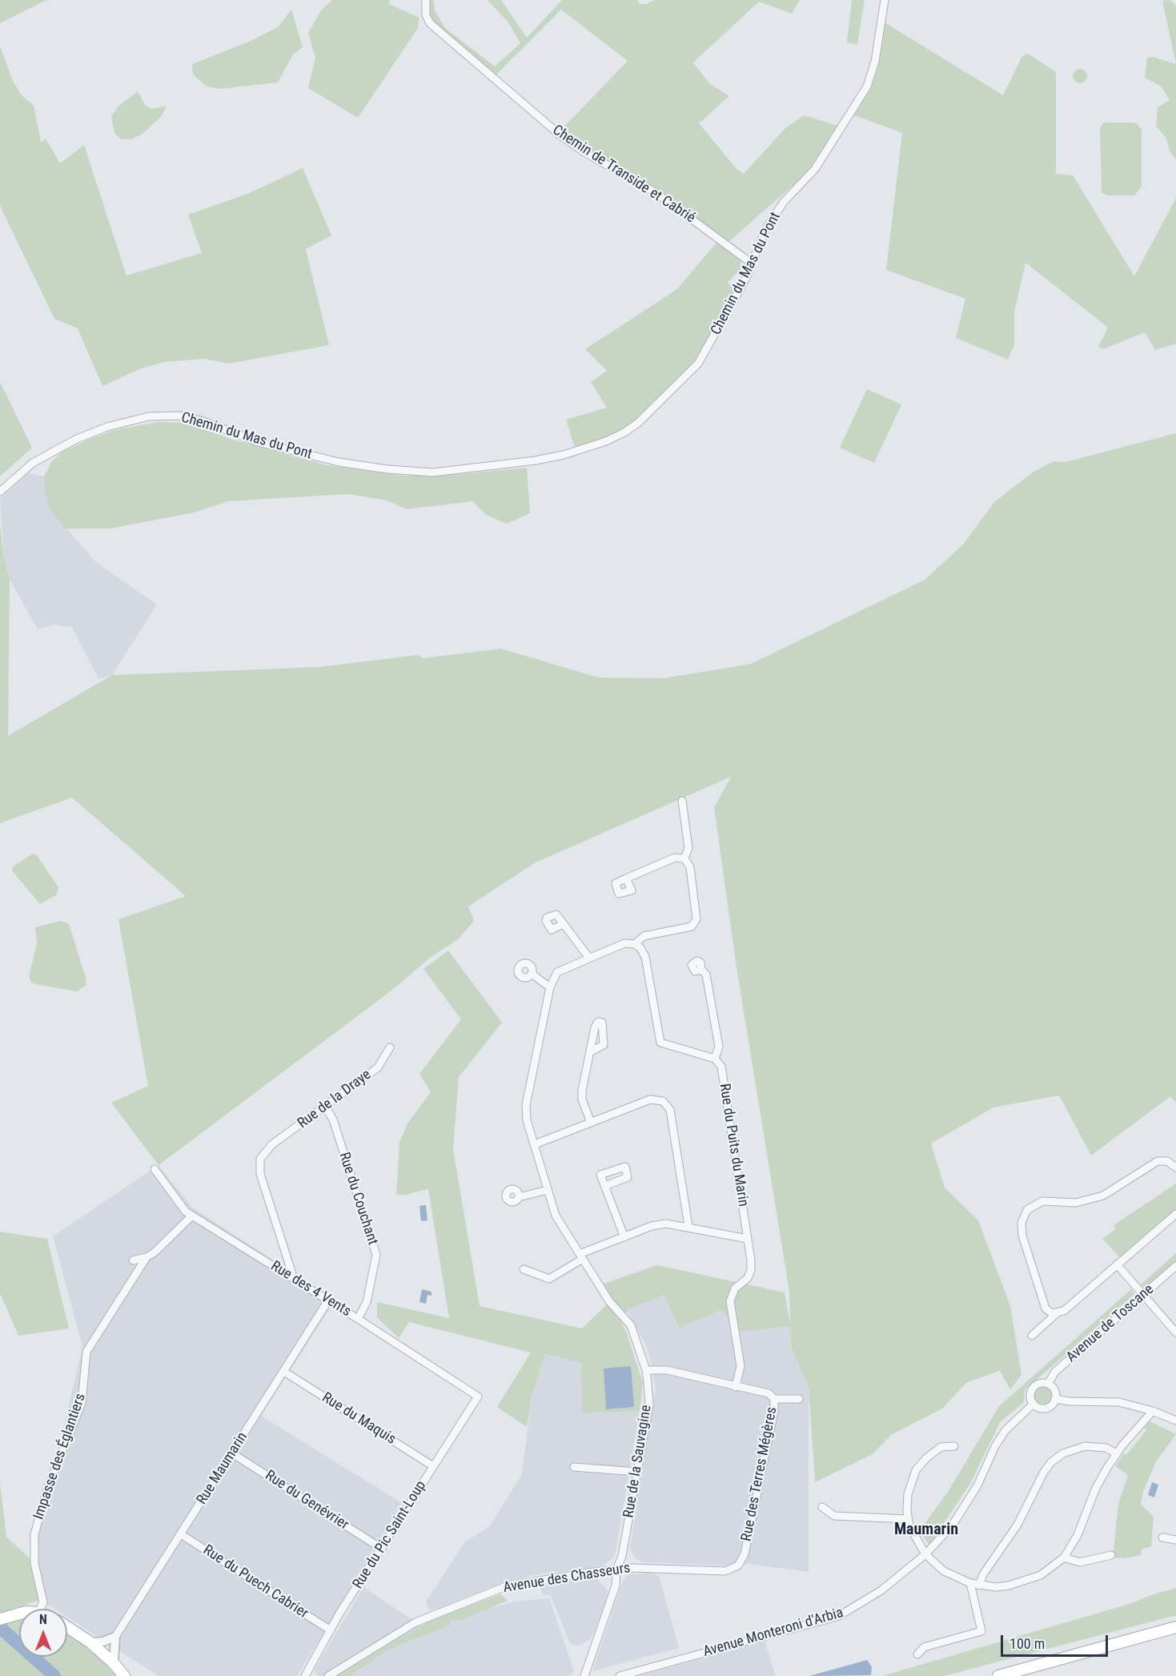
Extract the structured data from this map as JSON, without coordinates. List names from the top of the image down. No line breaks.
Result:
{"streets":{"street":["Chemin de Transide et Cabrié","Chemin du Mas du Pont","Rue de la Draye","Rue du Puits du Marin","Rue du Couchant","Rue des 4 Vents","Avenue de Toscane","Rue du Maquis","Impasse des Églantiers","Rue de la Sauvagine","Rue Maumarin","Rue des Terres Mégères","Rue du Genévrier","Rue du Pic Saint-Loup","Avenue des Chasseurs","Rue du Puech Cabrier","Avenue Monteroni d'Arbia"]},"crossings":[["Chemin de Transide et Cabrié","Chemin du Mas du Pont"],["Rue de la Draye","Rue du Couchant"],["Rue de la Draye","Rue des 4 Vents"],["Rue du Puits du Marin","Rue des Terres Mégères"],["Rue du Couchant","Rue des 4 Vents"],["Rue des 4 Vents","Impasse des Églantiers"],["Rue des 4 Vents","Rue Maumarin"],["Rue des 4 Vents","Rue du Pic Saint-Loup"],["Avenue de Toscane","Avenue Monteroni d'Arbia"],["Rue du Maquis","Rue Maumarin"],["Rue du Maquis","Rue du Pic Saint-Loup"],["Rue de la Sauvagine","Rue des Terres Mégères"],["Rue de la Sauvagine","Avenue des Chasseurs"],["Rue Maumarin","Rue du Genévrier"],["Rue Maumarin","Rue du Puech Cabrier"],["Rue des Terres Mégères","Avenue des Chasseurs"],["Rue du Genévrier","Rue du Pic Saint-Loup"],["Rue du Pic Saint-Loup","Rue du Puech Cabrier"]],"districts":["Maumarin"],"scale_bar":"100 m","north":"top"}
